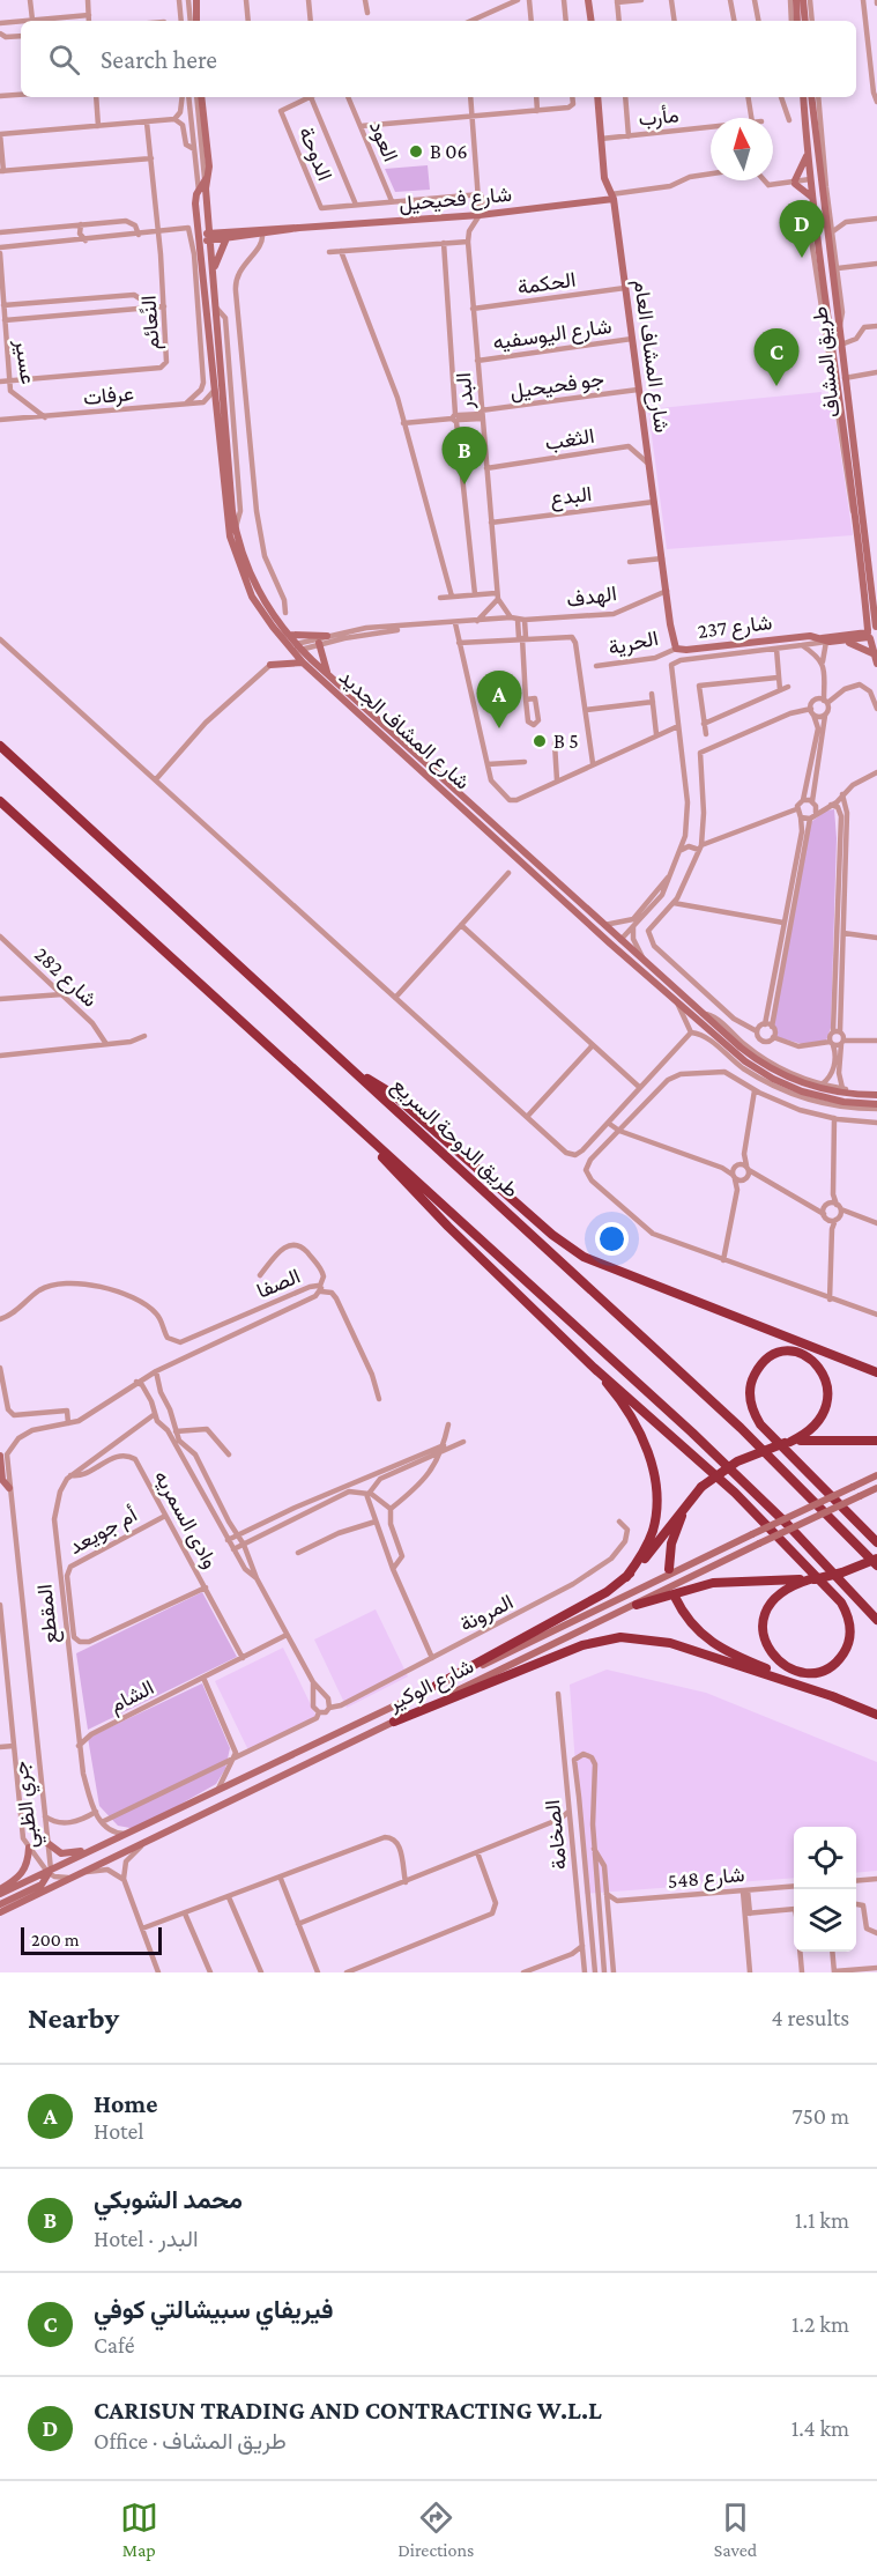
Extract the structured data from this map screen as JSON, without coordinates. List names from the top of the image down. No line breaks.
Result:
{"streets":{"highway":["طريق الدوحة السريع"],"street":["مأرب","العود","الدوحة","شارع فحيحيل","الحكمة","النًعائم","شارع اليوسفيه","شارع المشاف العام","عسير","طريق المشاف","جو فحيحيل","البدر","عرفات","الثغب","البدع","الهدف","شارع 237","الحرية","شارع المشاف الجديد","شارع 282","الصفا","وادى السمريه","أم جويعد","المرونة","المقطع","شارع الوكير","الشام","جري الظبي","الصخامة","شارع 548"]},"crossings":[["مأرب","شارع المشاف العام"],["شارع فحيحيل","شارع المشاف العام"],["شارع فحيحيل","البدر"],["شارع فحيحيل","شارع المشاف الجديد"],["الحكمة","شارع المشاف العام"],["الحكمة","البدر"],["النًعائم","عسير"],["النًعائم","شارع المشاف الجديد"],["شارع اليوسفيه","شارع المشاف العام"],["شارع اليوسفيه","البدر"],["شارع المشاف العام","جو فحيحيل"],["شارع المشاف العام","الثغب"],["شارع المشاف العام","البدع"],["شارع المشاف العام","الهدف"],["شارع المشاف العام","شارع 237"],["عسير","عرفات"],["طريق المشاف","شارع 237"],["جو فحيحيل","البدر"],["البدر","الثغب"],["البدر","البدع"],["عرفات","شارع المشاف الجديد"],["شارع 237","الحرية"],["الصفا","جري الظبي"],["وادى السمريه","أم جويعد"],["وادى السمريه","المقطع"],["وادى السمريه","الشام"],["المرونة","المقطع"],["المقطع","الشام"],["شارع الوكير","جري الظبي"]],"places":["B 06","B 5"],"scale_bar":"200 m","north":"top","page":{"search":"Search here","pins":["D","C","B","A"],"scale":"200 m","heading":["Nearby","4 results"],"list":[{"mark":"A","name":"Home","note":"Hotel","value":"750 m"},{"mark":"B","name":"محمد الشوبكي","note":"Hotel · البدر","value":"1.1 km"},{"mark":"C","name":"فيريفاي سبيشالتي كوفي","note":"Café","value":"1.2 km"},{"mark":"D","name":"CARISUN TRADING AND CONTRACTING W.L.L","note":"Office · طريق المشاف","value":"1.4 km"}],"nav":["Map","Directions","Saved"]}}
